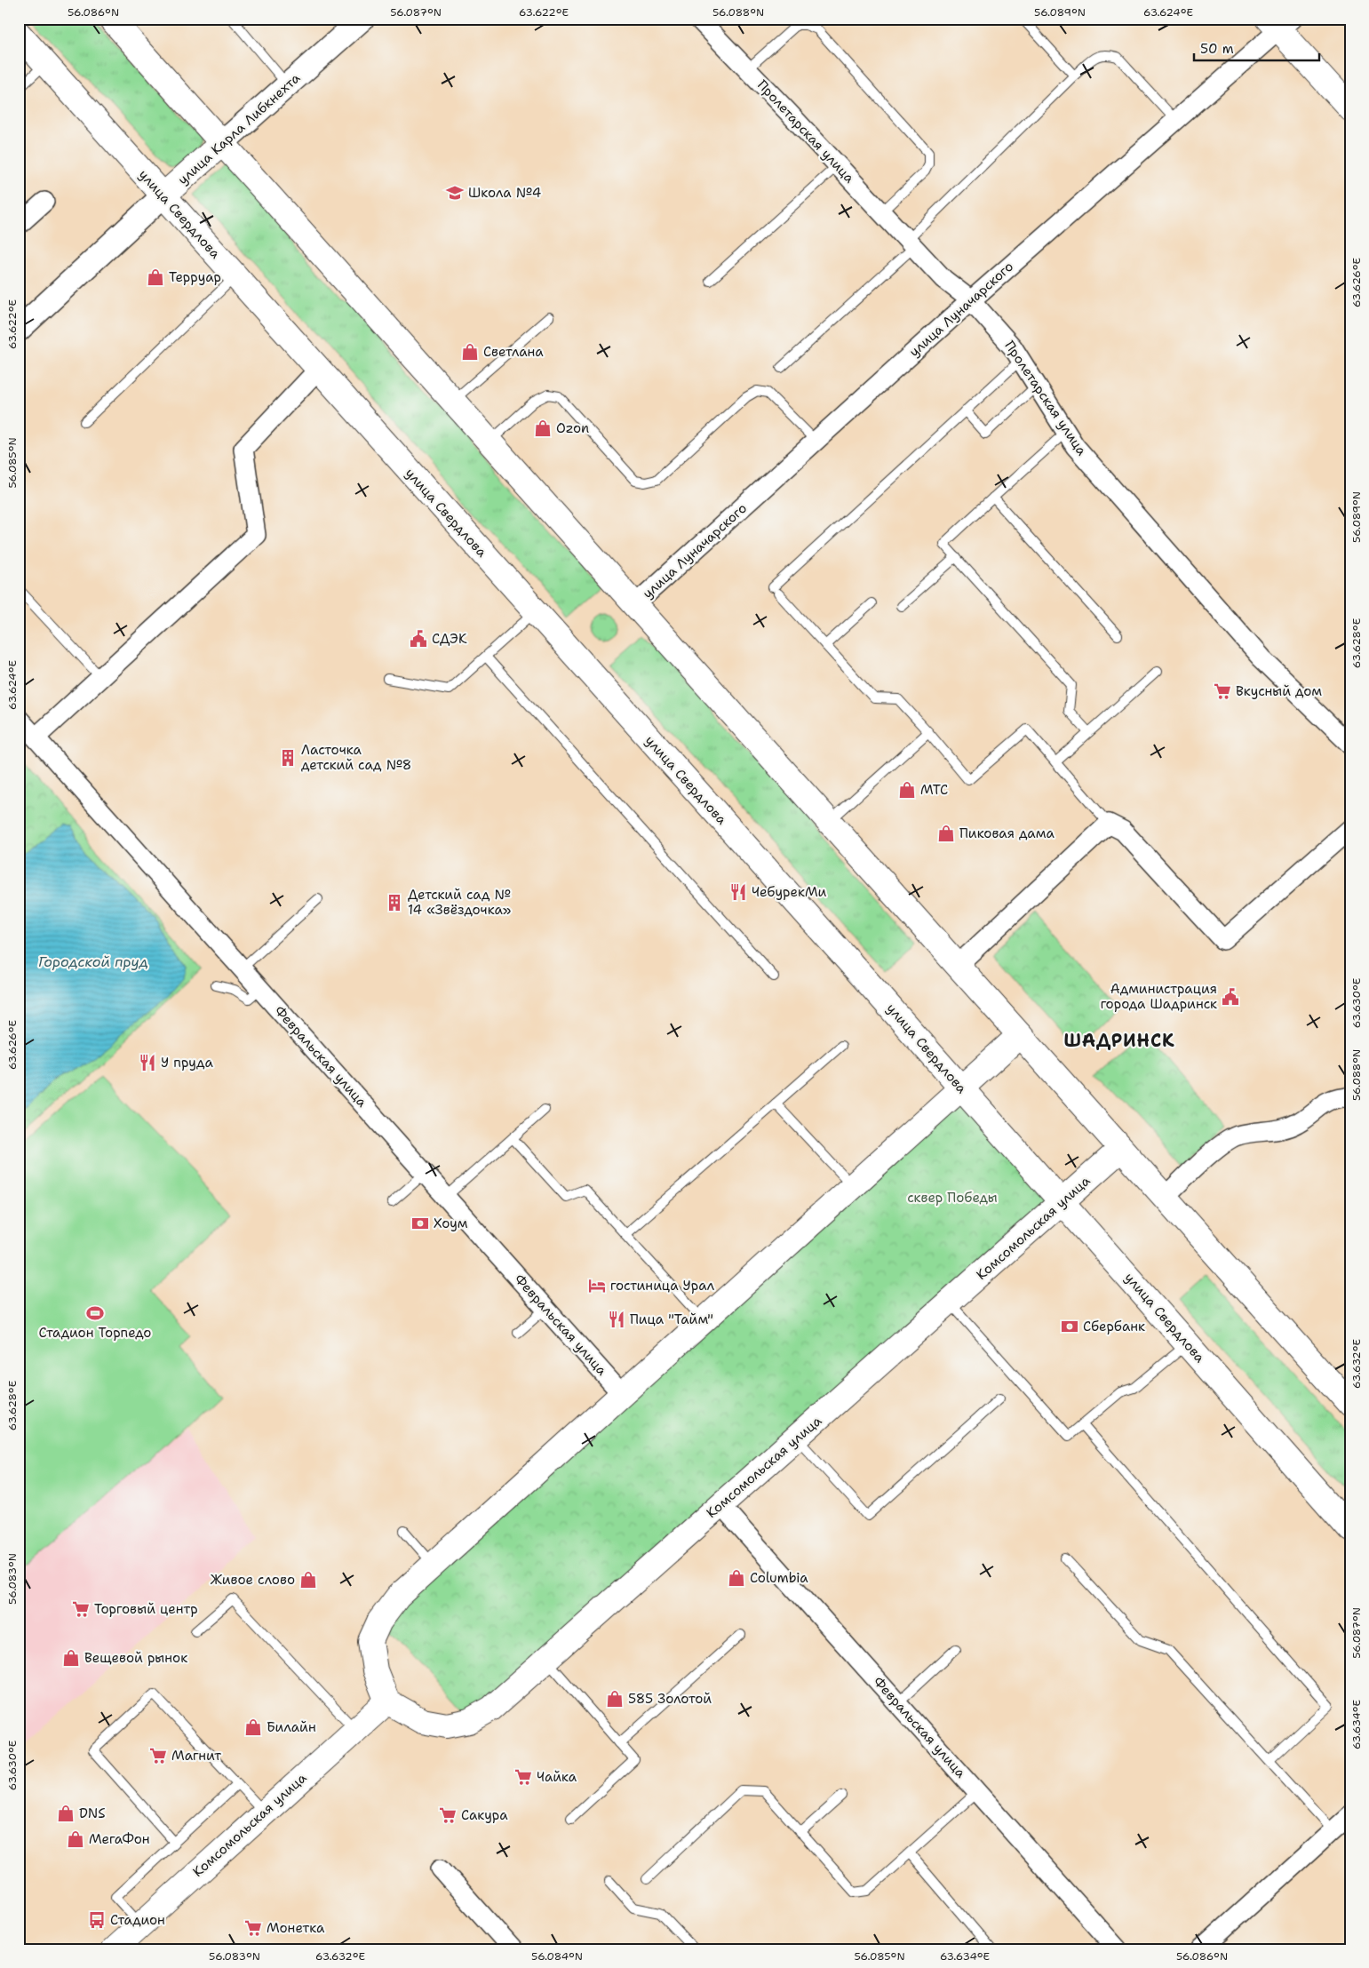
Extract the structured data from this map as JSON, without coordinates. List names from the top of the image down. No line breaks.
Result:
{"streets":{"main road":["улица Карла Либкнехта","улица Свердлова","Комсомольская улица"],"street":["Пролетарская улица","улица Луначарского","Февральская улица"]},"crossings":[["улица Карла Либкнехта","улица Свердлова"],["Пролетарская улица","улица Луначарского"],["улица Свердлова","Комсомольская улица"],["Февральская улица","Комсомольская улица"]],"districts":["ШАДРИНСК"],"water":["Городской пруд"],"parks":["сквер Победы"],"places":{"school or university":["Школа №4"],"shop":["Терруар","Светлана","Ozon","МТС","Пиковая дама","Columbia","Живое слово","Вещевой рынок","585 Золотой","Билайн","DNS","МегаФон"],"public building":["СДЭК","Администрация города Шадринск"],"supermarket":["Вкусный дом","Торговый центр","Магнит","Чайка","Сакура","Монетка"],"building":["Ласточка детский сад №8","Детский сад № 14 «Звёздочка»"],"restaurant":["ЧебурекМи","У пруда","Пица \"Тайм\""],"bank":["Хоум","Сбербанк"],"hotel":["гостиница Урал"],"sports":["Стадион Торпедо"],"bus stop":["Стадион"]},"scale_bar":"50 m","coordinates":["56.086°N","56.087°N","63.622°E","56.088°N","56.089°N","63.624°E","63.626°E","56.085°N","63.628°E","63.630°E","63.632°E","56.083°N","63.634°E","56.084°N"]}
